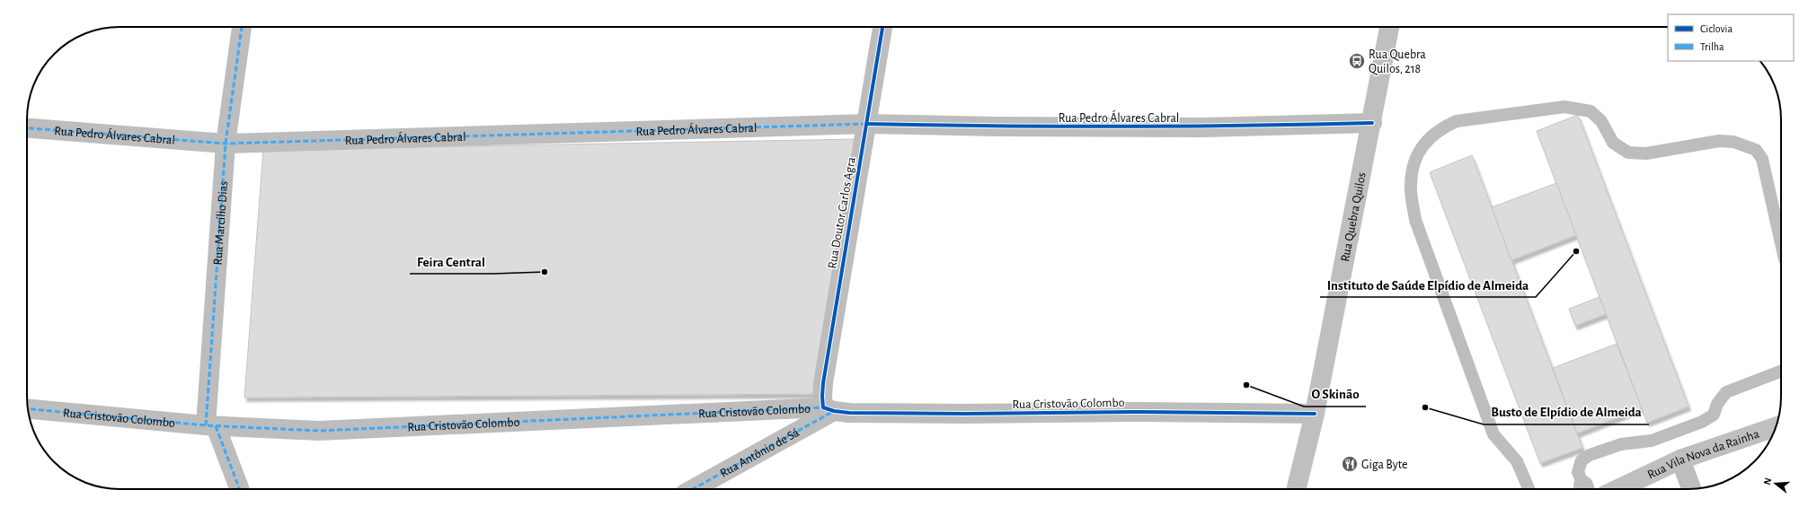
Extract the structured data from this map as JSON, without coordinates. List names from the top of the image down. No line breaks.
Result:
{"streets":{"street":["Rua Pedro Álvares Cabral","Rua Doutor Carlos Agra","Rua Quebra Quilos","Rua Marcílio Dias","Rua Cristovão Colombo","Rua Antônio de Sá","Rua Vila Nova da Rainha"]},"crossings":[["Rua Pedro Álvares Cabral","Rua Doutor Carlos Agra"],["Rua Pedro Álvares Cabral","Rua Quebra Quilos"],["Rua Pedro Álvares Cabral","Rua Marcílio Dias"],["Rua Doutor Carlos Agra","Rua Cristovão Colombo"],["Rua Doutor Carlos Agra","Rua Antônio de Sá"],["Rua Quebra Quilos","Rua Cristovão Colombo"],["Rua Marcílio Dias","Rua Cristovão Colombo"],["Rua Cristovão Colombo","Rua Antônio de Sá"]],"places":{"bus stop":["Rua Quebra Quilos, 218"],"other":["Instituto de Saúde Elpídio de Almeida","Feira Central","O Skinão","Busto de Elpídio de Almeida"],"restaurant":["Giga Byte"]},"legend":["Ciclovia","Trilha"],"north":"left"}
